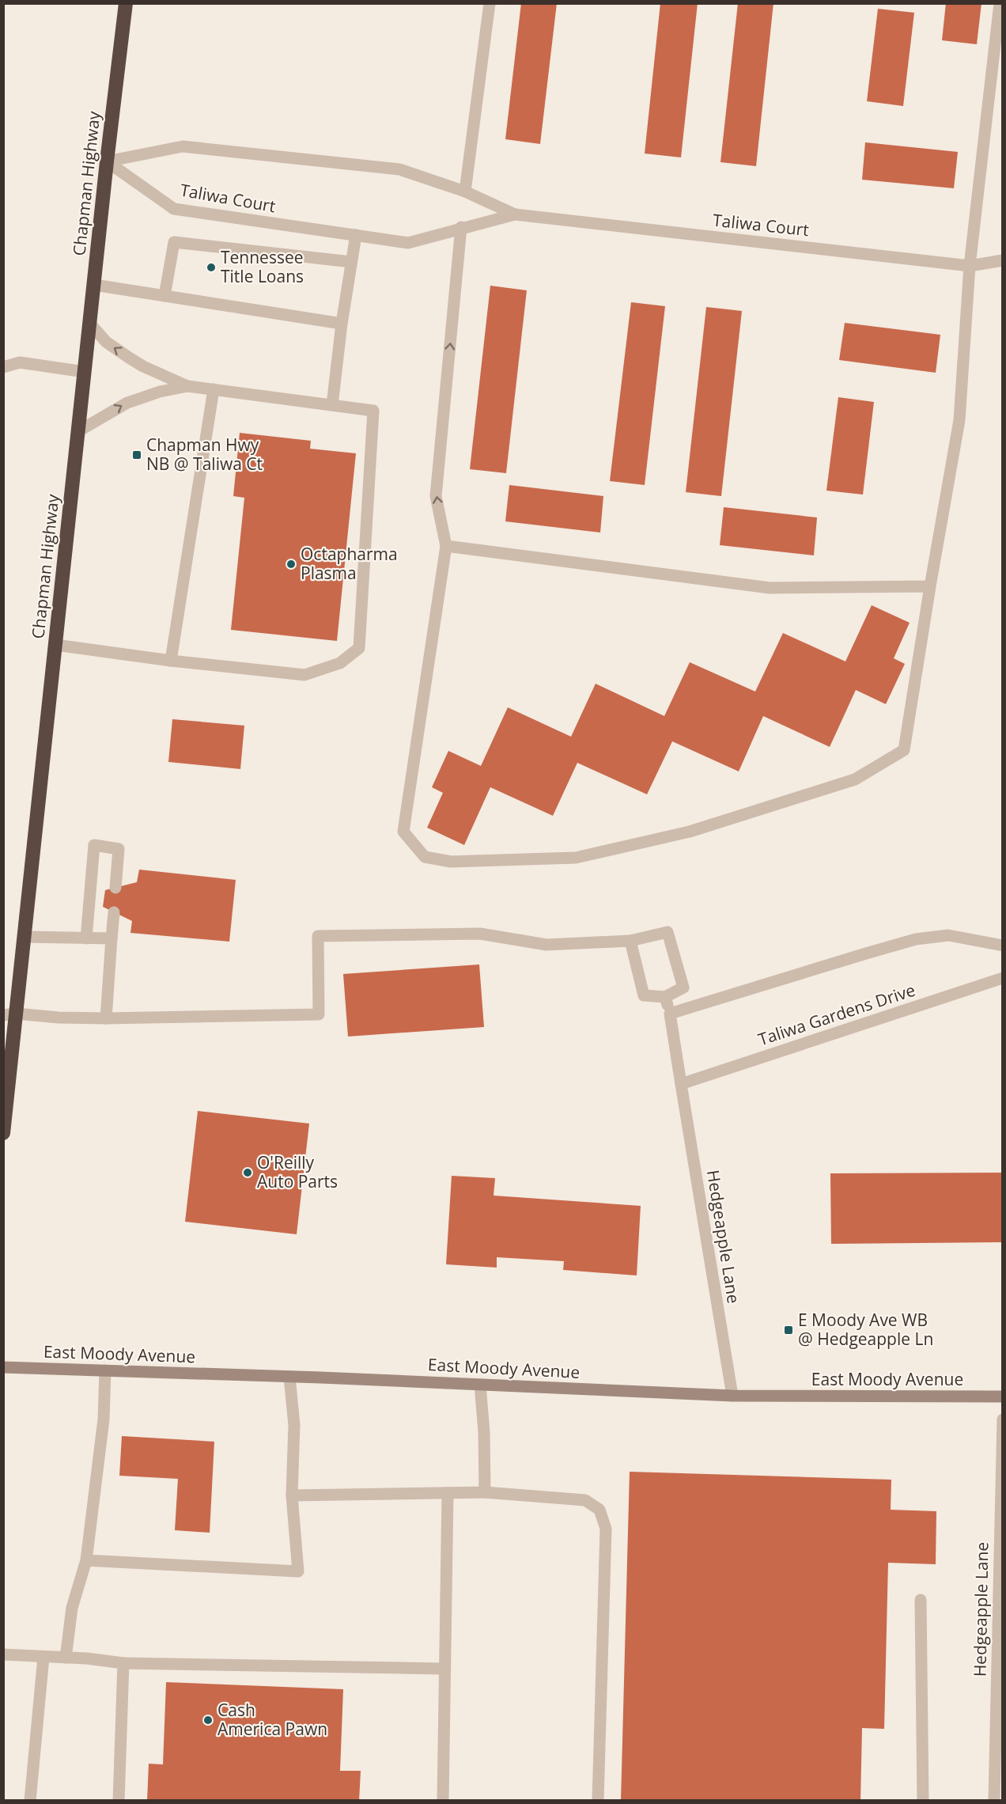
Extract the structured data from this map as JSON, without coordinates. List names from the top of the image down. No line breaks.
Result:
{"streets":{"highway":["Chapman Highway"],"main road":["East Moody Avenue"],"street":["Taliwa Court","Taliwa Gardens Drive","Hedgeapple Lane"]},"crossings":[["Chapman Highway","Taliwa Court"],["Taliwa Gardens Drive","Hedgeapple Lane"],["Hedgeapple Lane","East Moody Avenue"]],"places":{"other":["Tennessee Title Loans","Octapharma Plasma","O'Reilly Auto Parts","Cash America Pawn"],"transit":["Chapman Hwy NB @ Taliwa Ct","E Moody Ave WB @ Hedgeapple Ln"]}}
